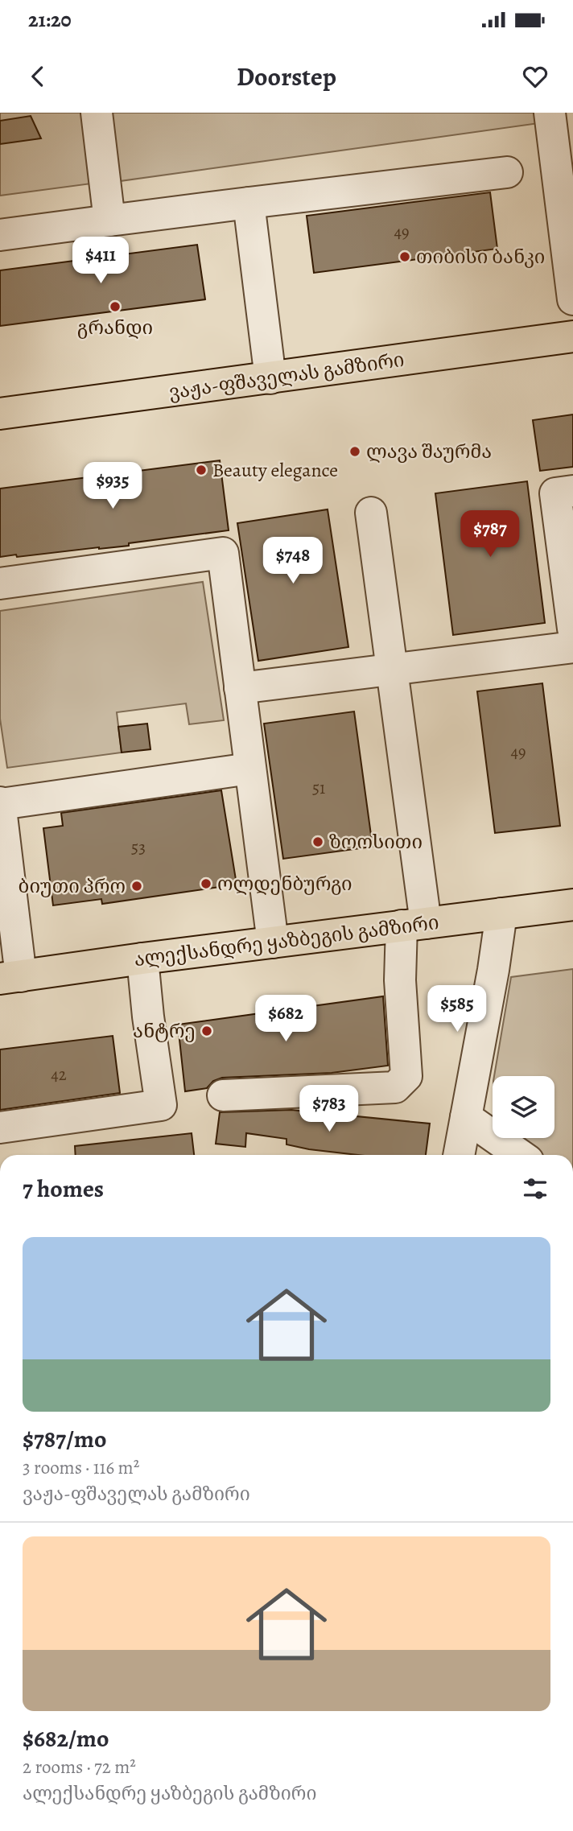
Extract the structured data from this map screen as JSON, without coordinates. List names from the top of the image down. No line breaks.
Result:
{"streets":{"main road":["ვაჟა-ფშაველას გამზირი","ალექსანდრე ყაზბეგის გამზირი"]},"places":["თიბისი ბანკი","გრანდი","ლავა შაურმა","Beauty elegance","ზოოსითი","ოლდენბურგი","ბიუთი პრო","ანტრე"],"house_numbers":["49","49","51","53","42"],"page":{"status":"21:20","header":"Doorstep","price":["$411","$935","$787","$748","$585","$682","$783"],"heading":"7 homes","list":[{"name":"$787/mo","note":"3 rooms · 116 m² · ვაჟა-ფშაველას გამზირი"},{"name":"$682/mo","note":"2 rooms · 72 m² · ალექსანდრე ყაზბეგის გამზირი"}]}}
